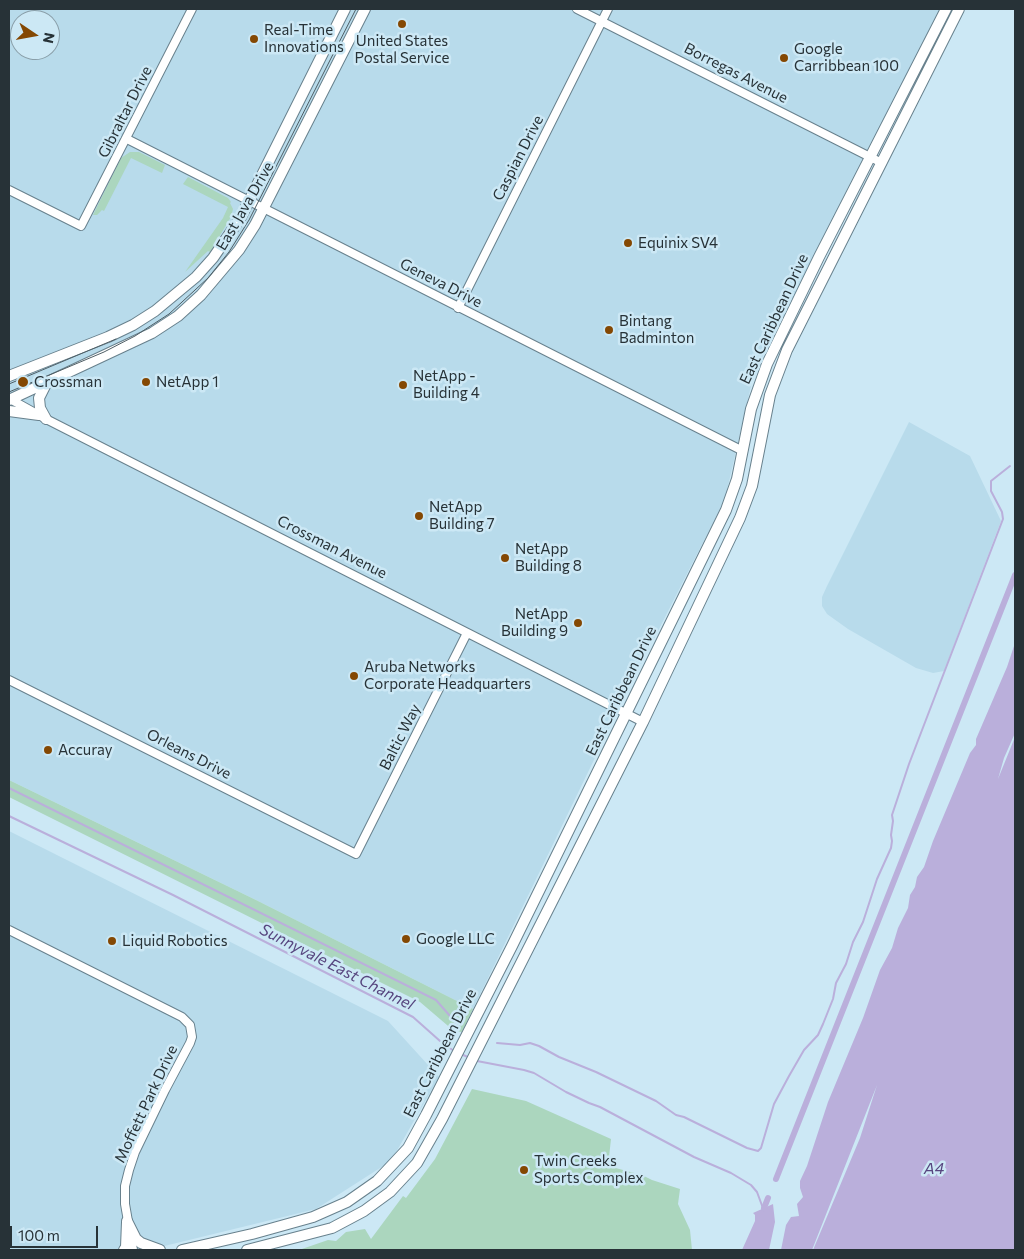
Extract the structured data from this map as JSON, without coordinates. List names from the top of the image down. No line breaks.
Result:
{"streets":{"main road":["East Java Drive","East Caribbean Drive"],"street":["Borregas Avenue","Gibraltar Drive","Caspian Drive","Geneva Drive","Crossman Avenue","Baltic Way","Orleans Drive","Moffett Park Drive"]},"crossings":[["Borregas Avenue","Caspian Drive"],["Borregas Avenue","East Caribbean Drive"],["Gibraltar Drive","Geneva Drive"],["Caspian Drive","Geneva Drive"],["East Java Drive","Geneva Drive"],["East Java Drive","Crossman Avenue"],["Geneva Drive","East Caribbean Drive"],["East Caribbean Drive","Crossman Avenue"],["Crossman Avenue","Baltic Way"],["Baltic Way","Orleans Drive"]],"water":["Sunnyvale East Channel","A4"],"places":["United States Postal Service","Real-Time Innovations","Google Carribbean 100","Equinix SV4","Bintang Badminton","Crossman","NetApp 1","NetApp - Building 4","NetApp Building 7","NetApp Building 8","NetApp Building 9","Aruba Networks Corporate Headquarters","Accuray","Google LLC","Liquid Robotics","Twin Creeks Sports Complex"],"scale_bar":"100 m","north":"right"}
